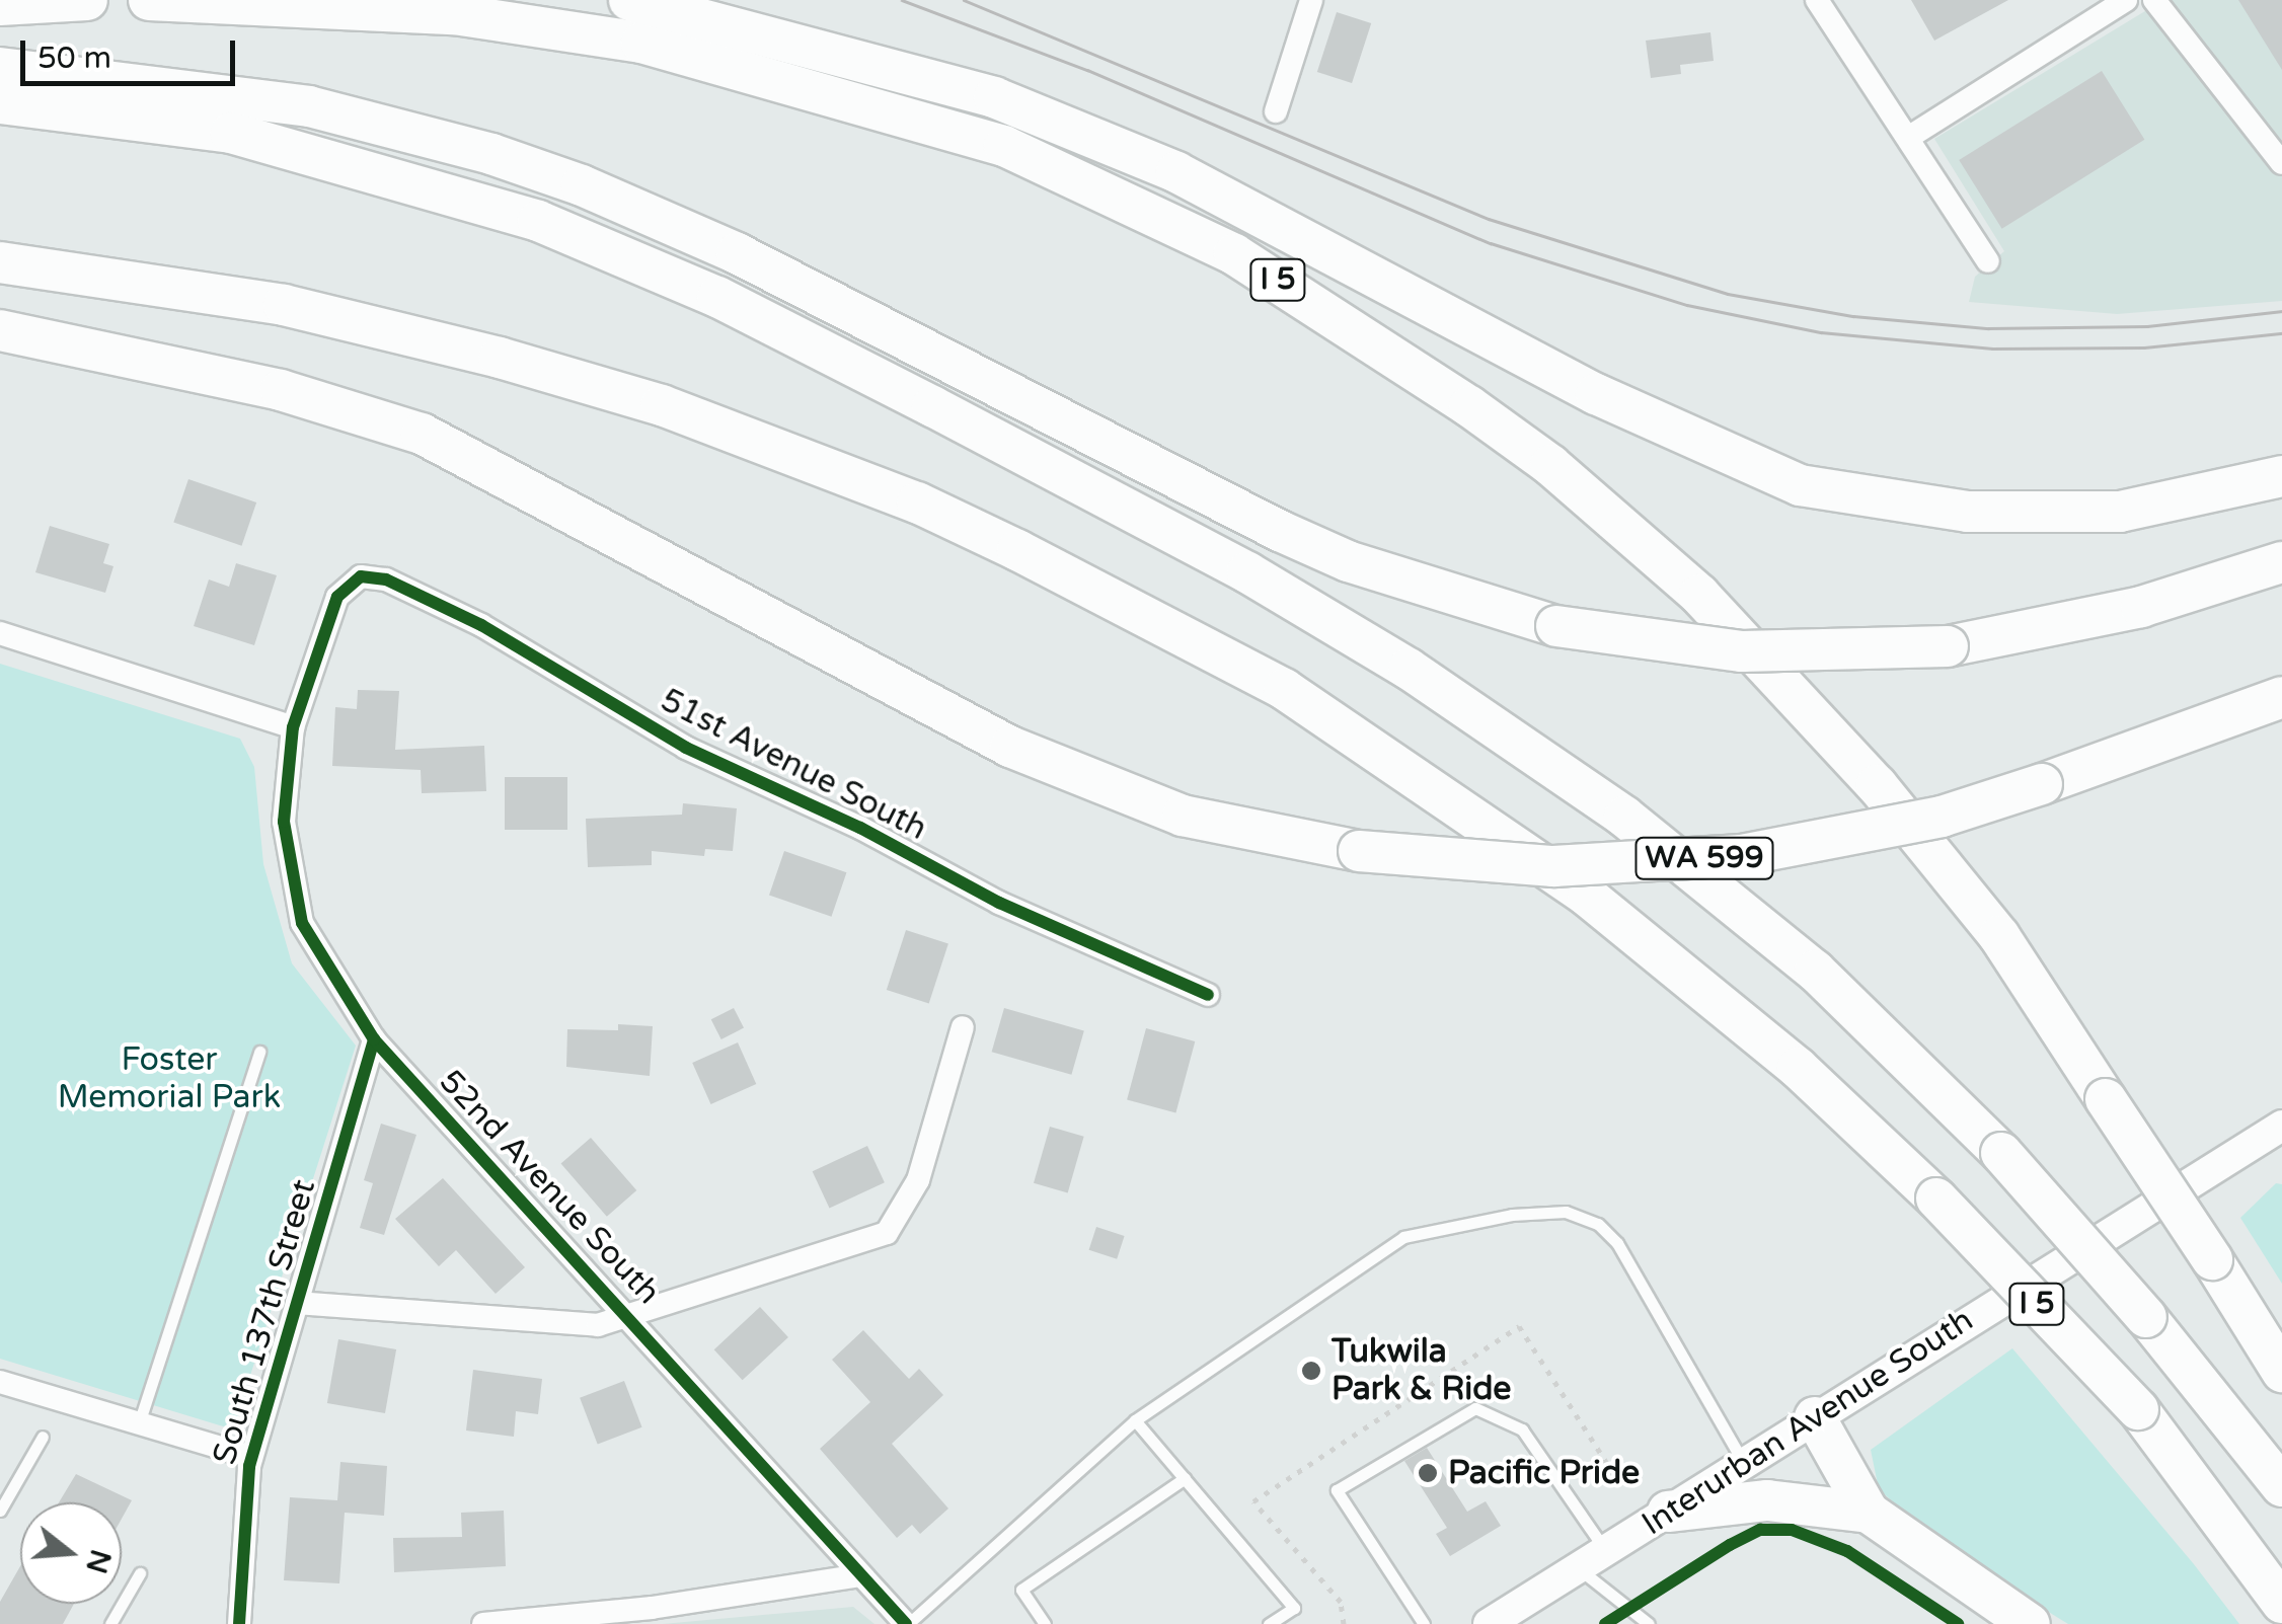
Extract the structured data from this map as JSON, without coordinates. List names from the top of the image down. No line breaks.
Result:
{"streets":{"highway":["I 5","WA 599"],"main road":["Interurban Avenue South"],"street":["51st Avenue South","52nd Avenue South","South 137th Street"]},"crossings":[["51st Avenue South","52nd Avenue South"],["52nd Avenue South","South 137th Street"]],"parks":["Foster Memorial Park"],"places":["Tukwila Park & Ride","Pacific Pride"],"scale_bar":"50 m","north":"right"}
